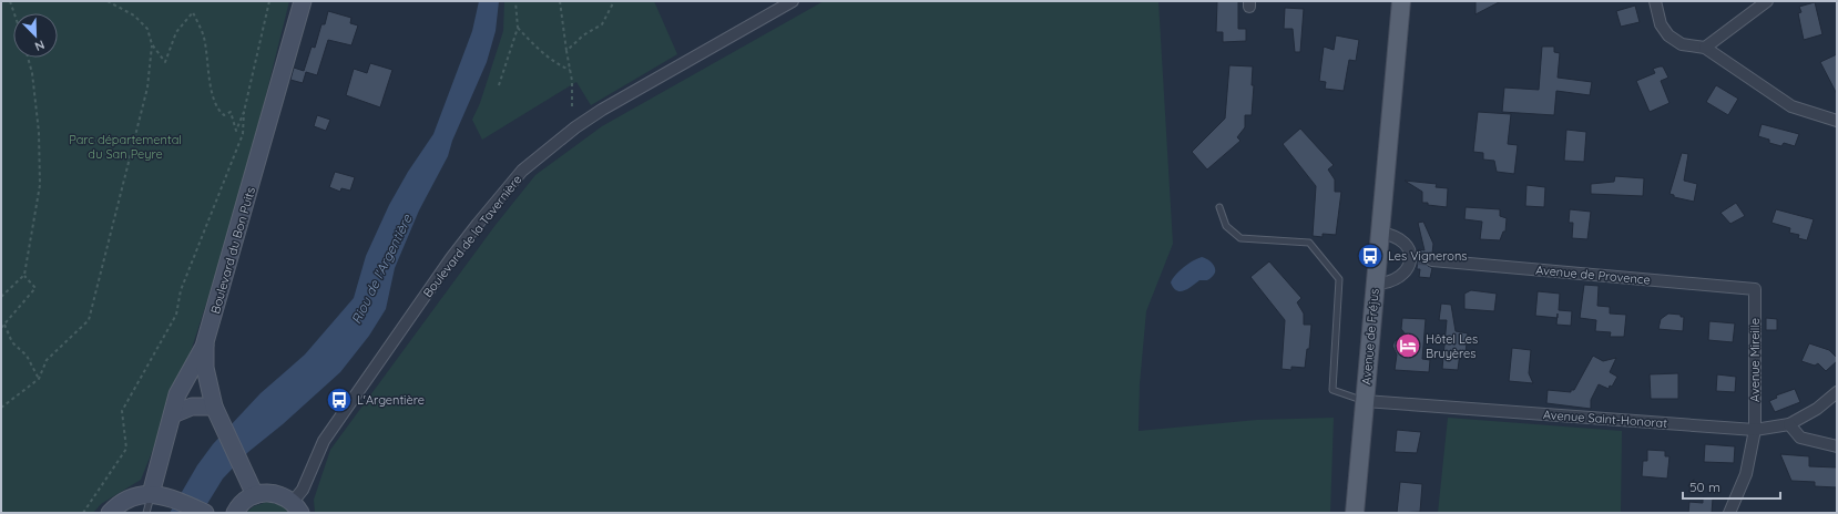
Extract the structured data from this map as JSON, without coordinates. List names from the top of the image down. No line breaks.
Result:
{"streets":{"main road":["Boulevard du Bon Puits","Avenue de Fréjus"],"street":["Boulevard de la Tavernière","Avenue de Provence","Avenue Mireille","Avenue Saint-Honorat"]},"crossings":[["Avenue de Provence","Avenue Mireille"],["Avenue de Fréjus","Avenue Saint-Honorat"],["Avenue Mireille","Avenue Saint-Honorat"]],"water":["Riou de l'Argentière"],"parks":["Parc départemental du San Peyre"],"places":{"bus stop":["Les Vignerons","L'Argentière"],"hotel":["Hôtel Les Bruyères"]},"scale_bar":"50 m","north":"bottom right"}
